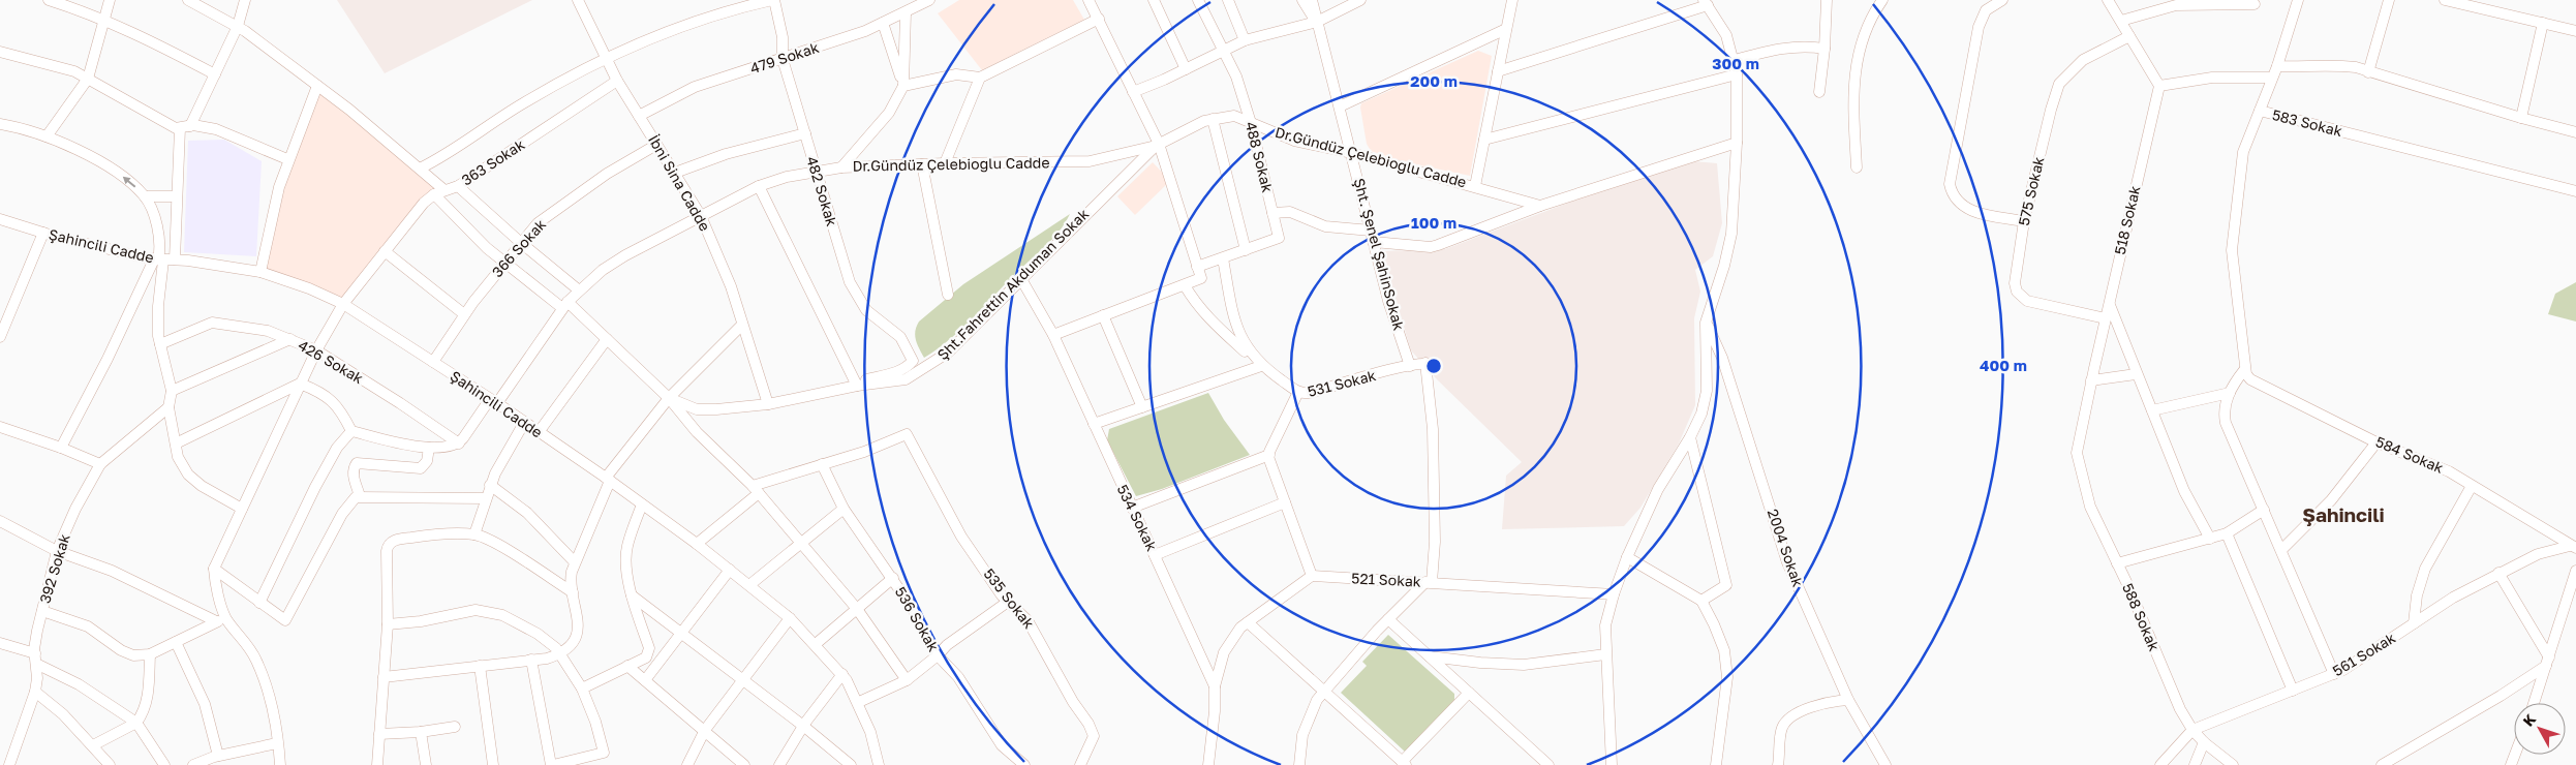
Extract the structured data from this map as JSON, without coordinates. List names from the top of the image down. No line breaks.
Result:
{"streets":{"street":["479 Sokak","583 Sokak","488 Sokak","Dr.Gündüz Çelebioğlu Cadde","363 Sokak","İbni Sina Cadde","482 Sokak","575 Sokak","518 Sokak","Şahincili Cadde","366 Sokak","Şht. Şenel ŞahinSokak","Şht.Fahrettin Akduman Sokak","426 Sokak","531 Sokak","584 Sokak","534 Sokak","2004 Sokak","392 Sokak","521 Sokak","535 Sokak","588 Sokak","536 Sokak","561 Sokak"]},"crossings":[["479 Sokak","İbni Sina Cadde"],["479 Sokak","482 Sokak"],["583 Sokak","584 Sokak"],["488 Sokak","Dr.Gündüz Çelebioğlu Cadde"],["Dr.Gündüz Çelebioğlu Cadde","İbni Sina Cadde"],["Dr.Gündüz Çelebioğlu Cadde","482 Sokak"],["Dr.Gündüz Çelebioğlu Cadde","Şahincili Cadde"],["Dr.Gündüz Çelebioğlu Cadde","Şht. Şenel ŞahinSokak"],["Dr.Gündüz Çelebioğlu Cadde","Şht.Fahrettin Akduman Sokak"],["Dr.Gündüz Çelebioğlu Cadde","426 Sokak"],["363 Sokak","İbni Sina Cadde"],["363 Sokak","Şahincili Cadde"],["363 Sokak","426 Sokak"],["İbni Sina Cadde","366 Sokak"],["İbni Sina Cadde","Şht.Fahrettin Akduman Sokak"],["482 Sokak","Şht.Fahrettin Akduman Sokak"],["575 Sokak","518 Sokak"],["518 Sokak","588 Sokak"],["Şahincili Cadde","366 Sokak"],["Şht. Şenel ŞahinSokak","531 Sokak"],["Şht.Fahrettin Akduman Sokak","534 Sokak"],["531 Sokak","521 Sokak"],["584 Sokak","561 Sokak"],["535 Sokak","536 Sokak"],["588 Sokak","561 Sokak"]],"districts":["Şahincili"],"north":"top left","rings":["300 m","200 m","100 m","400 m"]}
